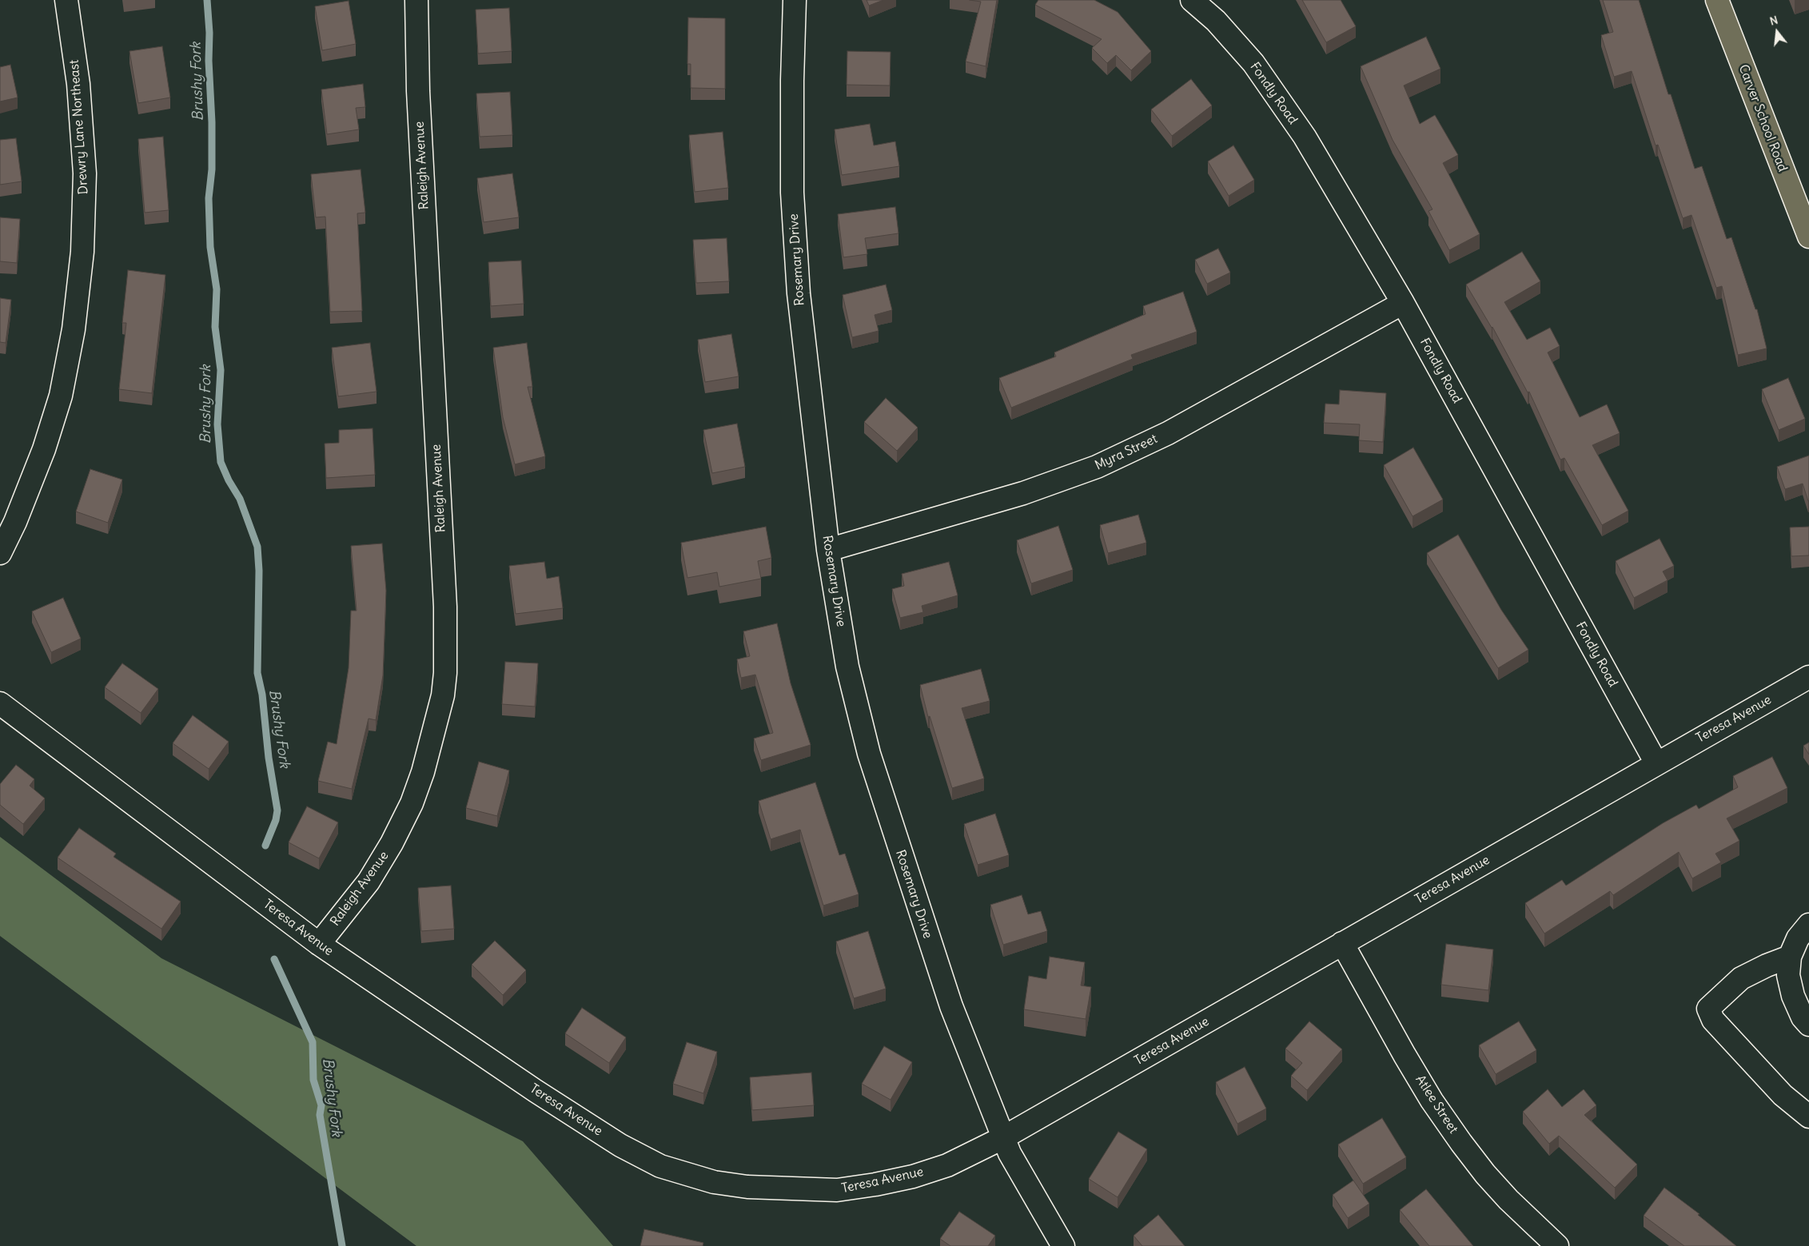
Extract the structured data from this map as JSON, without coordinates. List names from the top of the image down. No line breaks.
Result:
{"streets":{"main road":["Carver School Road"],"street":["Fondly Road","Drewry Lane Northeast","Raleigh Avenue","Rosemary Drive","Myra Street","Teresa Avenue","Atlee Street"]},"crossings":[["Fondly Road","Myra Street"],["Fondly Road","Teresa Avenue"],["Raleigh Avenue","Teresa Avenue"],["Rosemary Drive","Myra Street"],["Rosemary Drive","Teresa Avenue"],["Teresa Avenue","Atlee Street"]],"water":["Brushy Fork"],"north":"top"}
